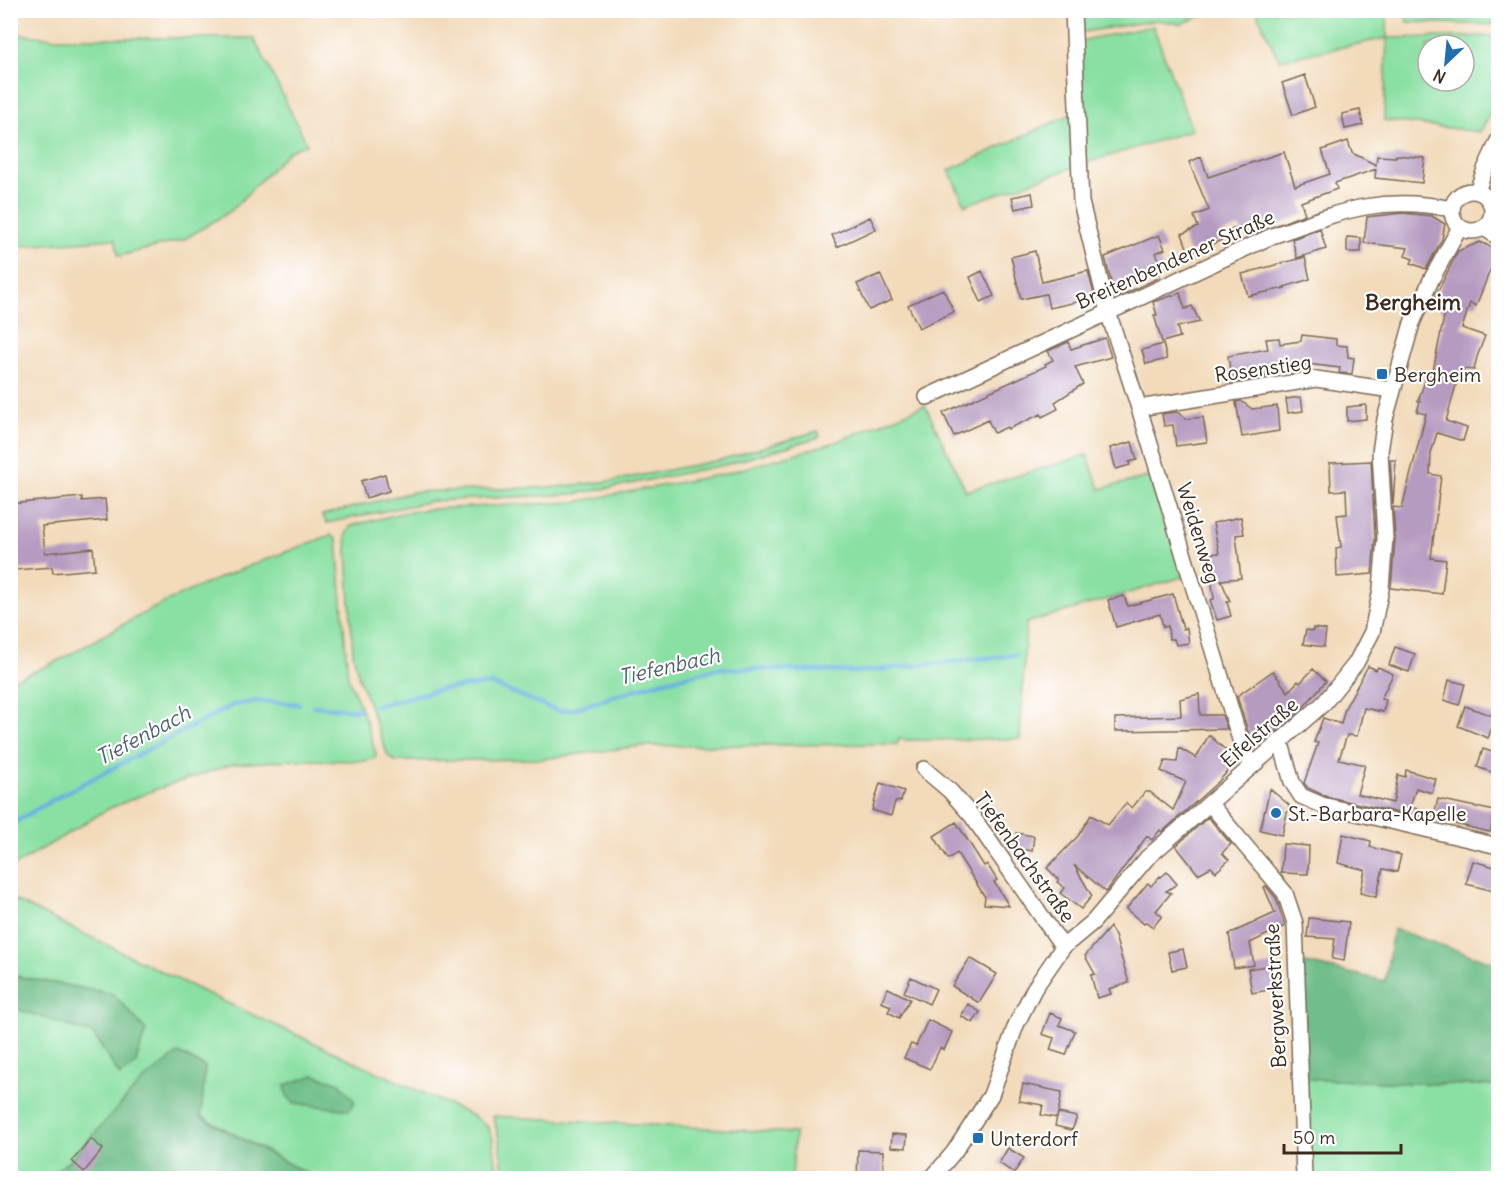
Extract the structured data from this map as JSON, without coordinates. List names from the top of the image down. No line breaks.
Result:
{"streets":{"street":["Breitenbendener Straße","Rosenstieg","Weidenweg","Eifelstraße","Tiefenbachstraße","Bergwerkstraße"]},"crossings":[["Breitenbendener Straße","Weidenweg"],["Breitenbendener Straße","Eifelstraße"],["Rosenstieg","Weidenweg"],["Rosenstieg","Eifelstraße"],["Weidenweg","Eifelstraße"],["Eifelstraße","Tiefenbachstraße"],["Eifelstraße","Bergwerkstraße"]],"districts":["Bergheim"],"water":["Tiefenbach"],"places":{"transit":["Bergheim","Unterdorf"],"other":["St.-Barbara-Kapelle"]},"scale_bar":"50 m","north":"bottom left"}
